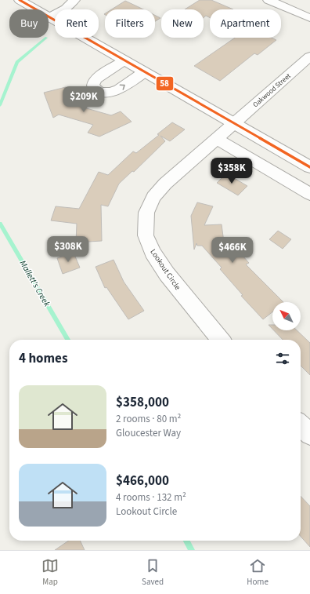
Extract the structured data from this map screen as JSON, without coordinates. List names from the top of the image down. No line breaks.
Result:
{"streets":{"street":["Oakwood Street","Lookout Circle"]},"crossings":[["Oakwood Street","Lookout Circle"]],"water":["Mallett's Creek"],"lines":["transit line 58"],"north":"top left","page":{"chip":["Buy","Rent","Filters","New","Apartment"],"price":["$209K","$358K","$308K","$466K"],"heading":"4 homes","list":[{"name":"$358,000","note":"2 rooms · 80 m² · Gloucester Way"},{"name":"$466,000","note":"4 rooms · 132 m² · Lookout Circle"}],"tabs":["Map","Saved","Home"]}}
